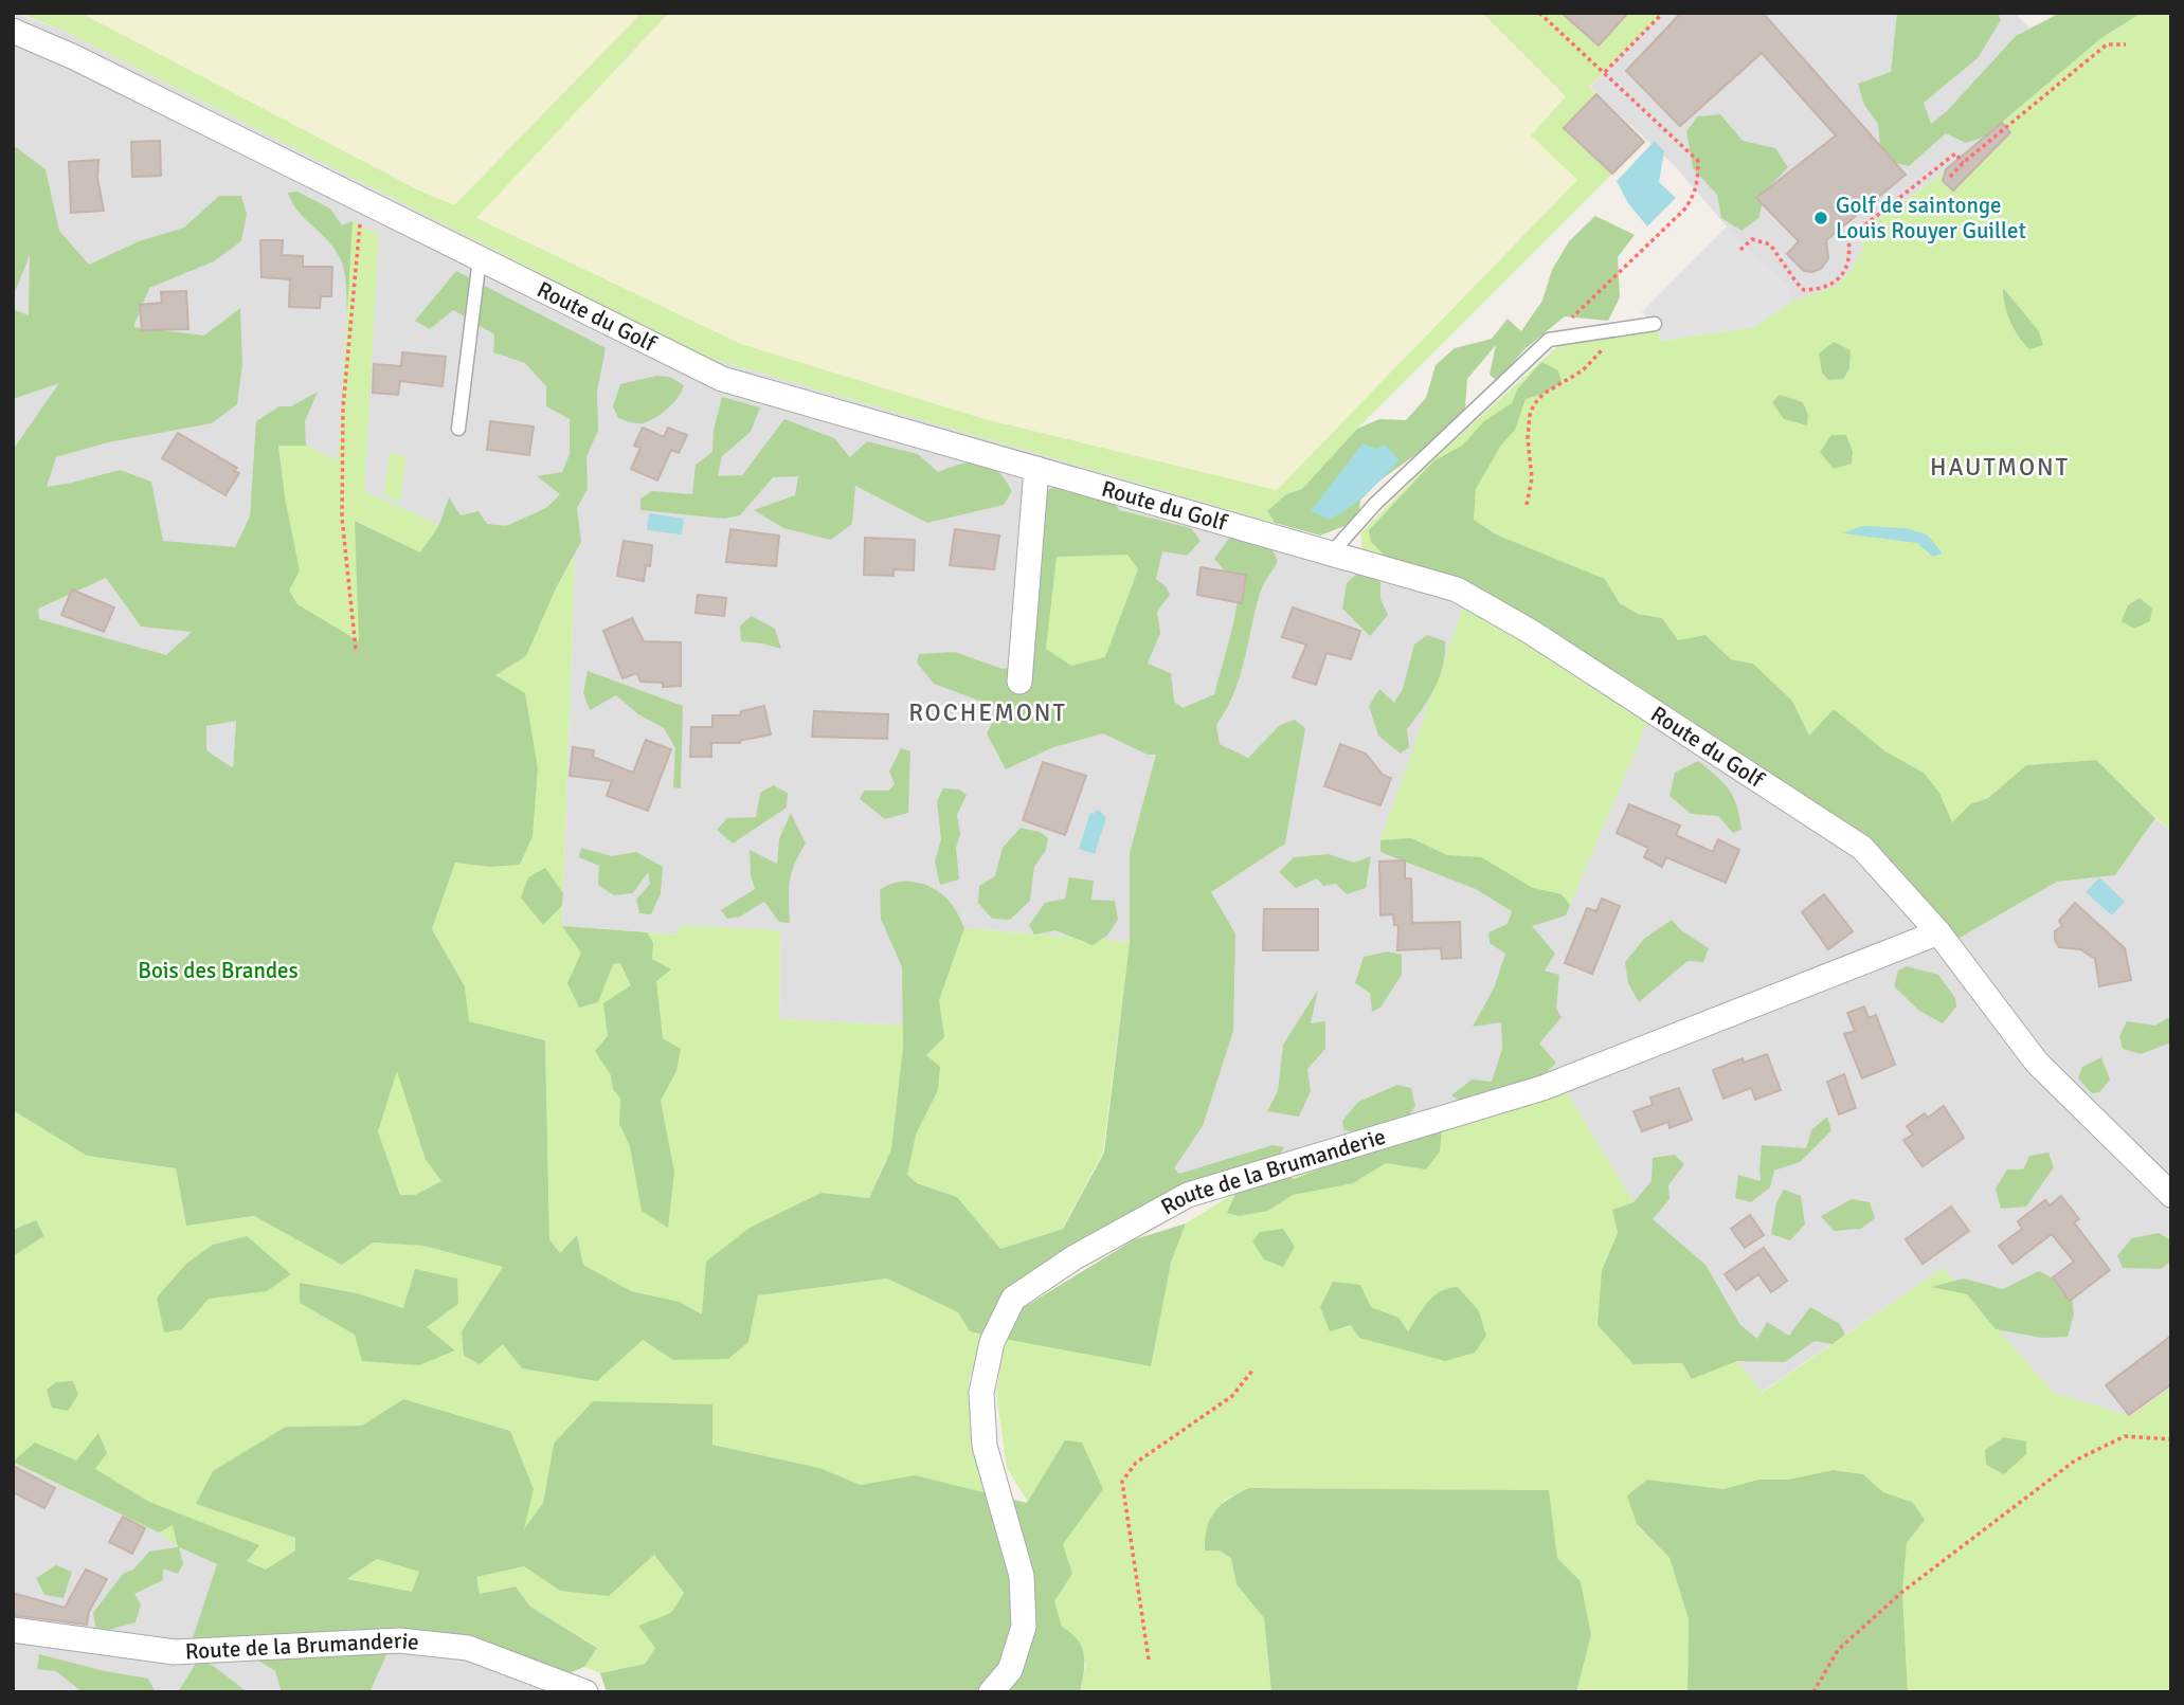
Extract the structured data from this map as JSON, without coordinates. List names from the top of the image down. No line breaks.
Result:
{"streets":{"street":["Route du Golf","Route de la Brumanderie"]},"crossings":[["Route du Golf","Route de la Brumanderie"]],"districts":["HAUTMONT","ROCHEMONT"],"parks":["Bois des Brandes"],"places":["Golf de saintonge Louis Rouyer Guillet"]}
